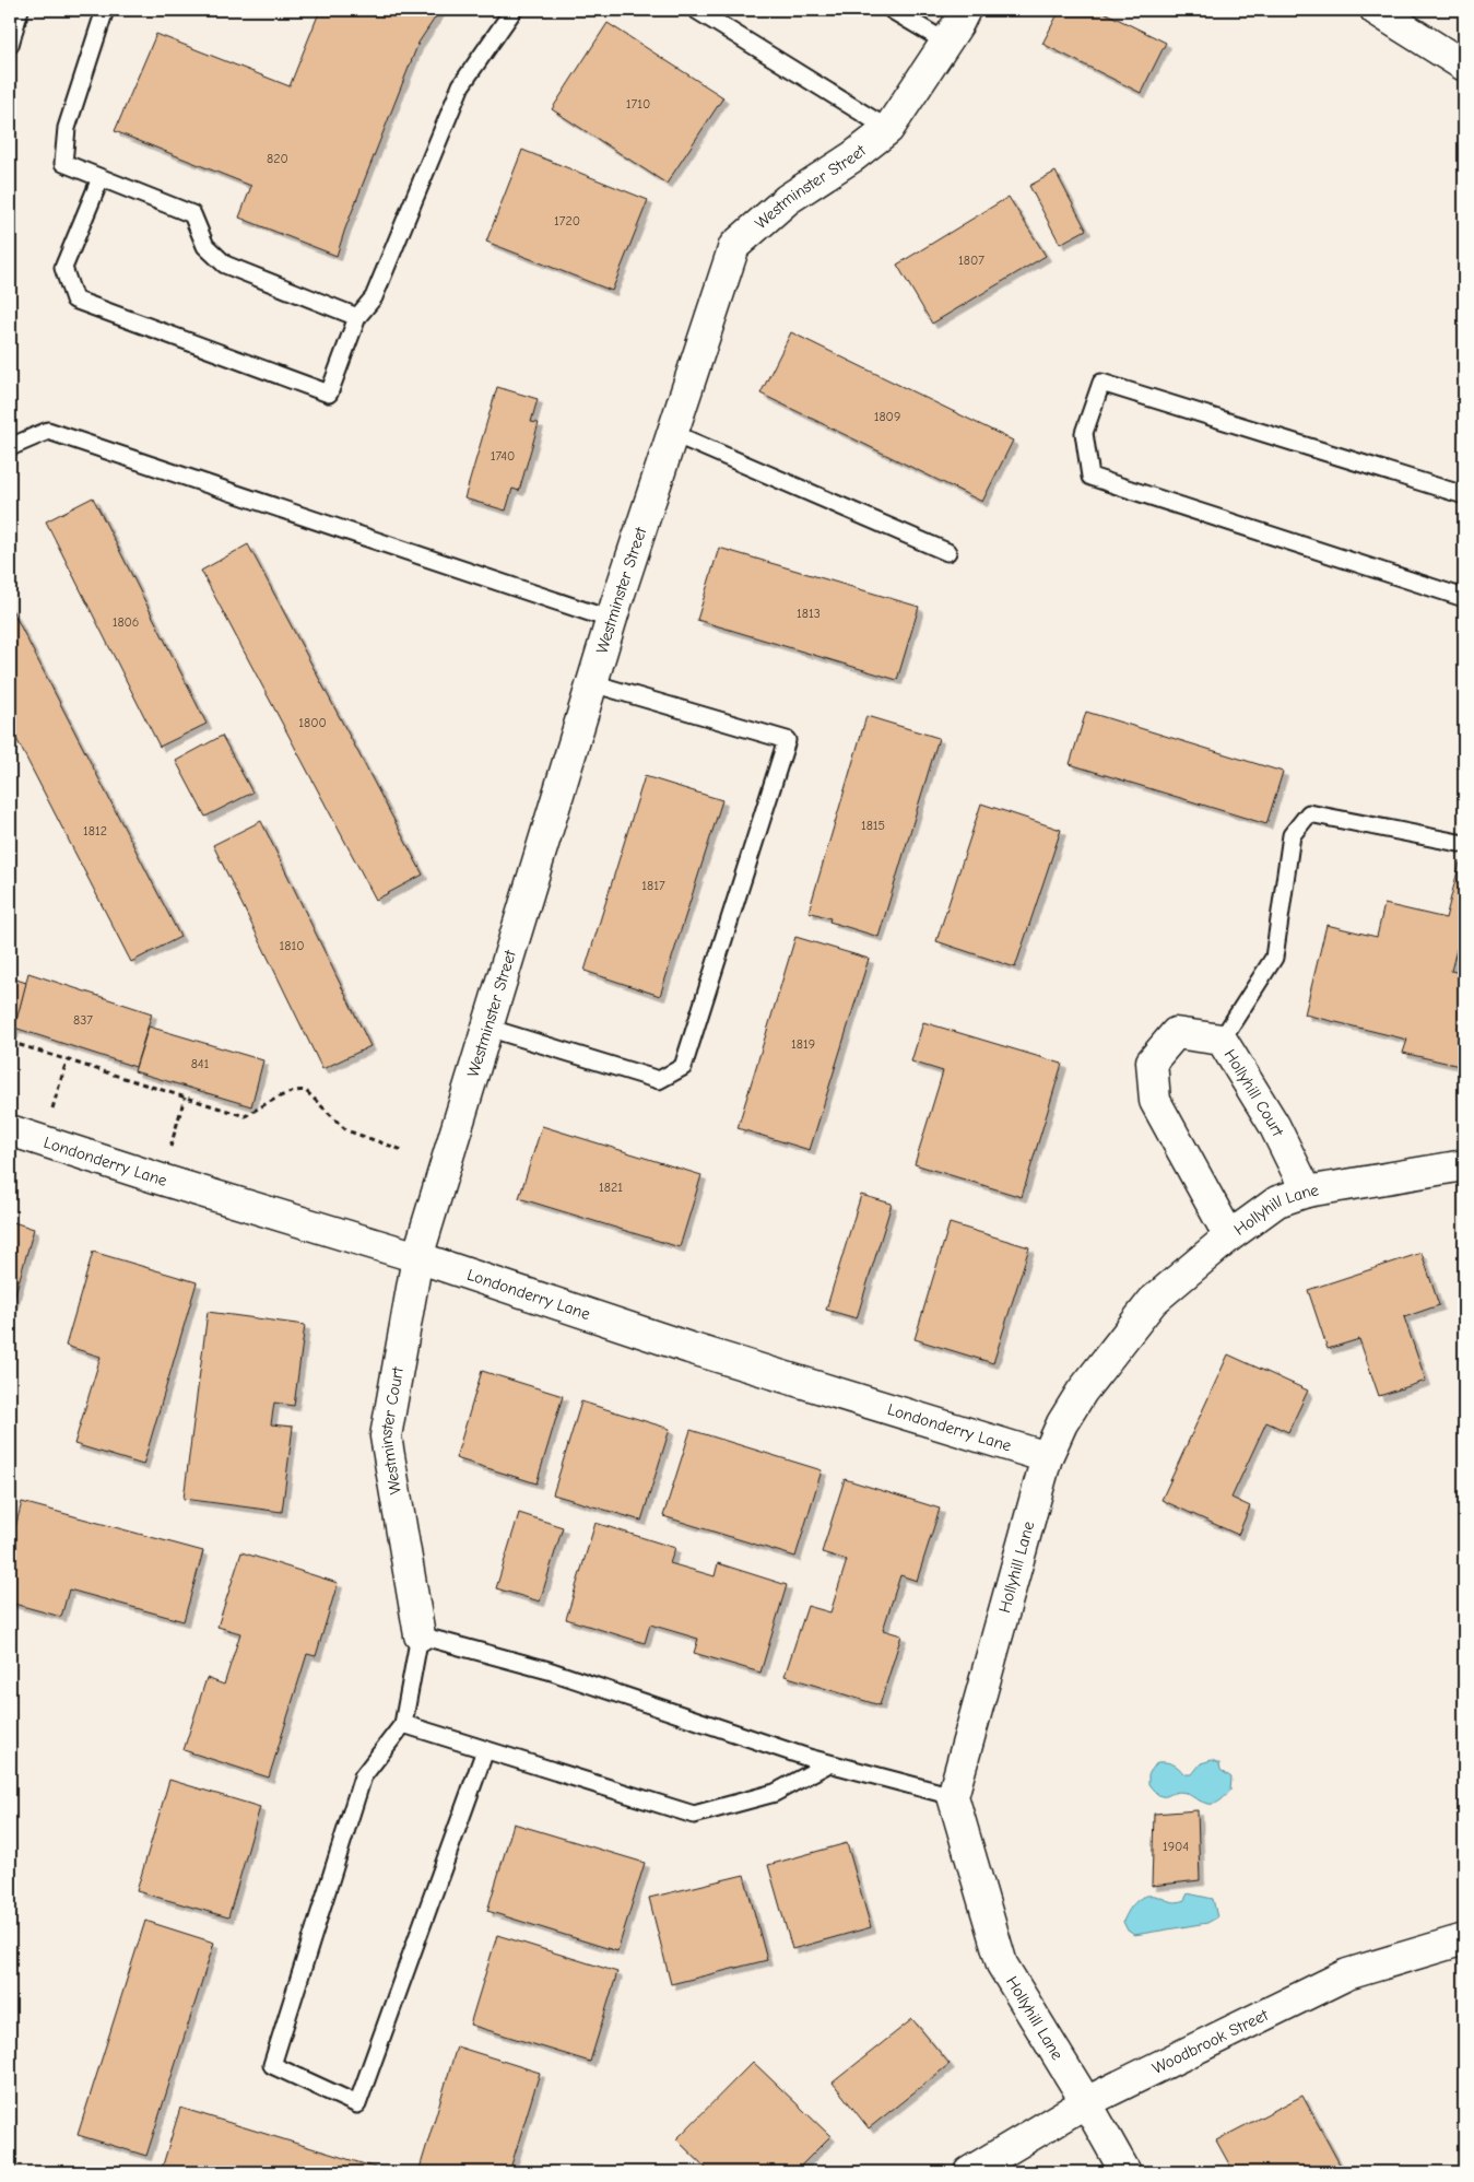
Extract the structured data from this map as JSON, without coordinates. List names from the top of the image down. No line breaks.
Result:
{"streets":{"street":["Westminster Street","Hollyhill Court","Londonderry Lane","Hollyhill Lane","Westminster Court","Woodbrook Street"]},"crossings":[["Westminster Street","Londonderry Lane"],["Westminster Street","Westminster Court"],["Hollyhill Court","Hollyhill Lane"],["Londonderry Lane","Hollyhill Lane"],["Londonderry Lane","Westminster Court"],["Hollyhill Lane","Woodbrook Street"]],"house_numbers":["1710","820","1720","1807","1809","1740","1813","1806","1800","1815","1812","1817","1810","837","1819","841","1821","1904"]}
